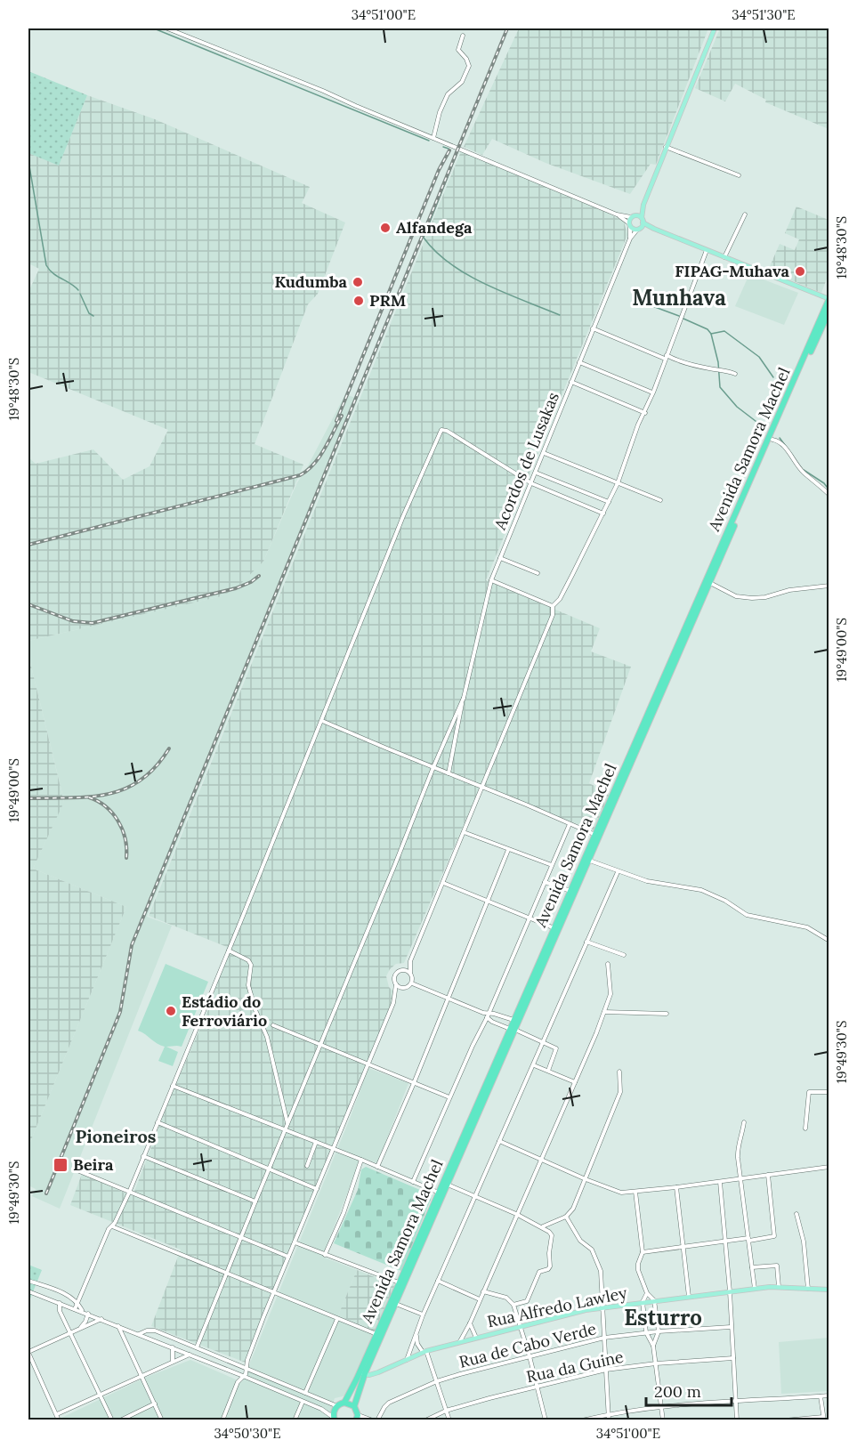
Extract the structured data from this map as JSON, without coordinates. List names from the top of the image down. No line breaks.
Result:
{"streets":{"highway":["Avenida Samora Machel"],"main road":["Rua Alfredo Lawley"],"street":["Acordos de Lusakas","Rua de Cabo Verde","Rua da Guine"]},"crossings":[["Avenida Samora Machel","Rua Alfredo Lawley"]],"districts":["Munhava","Pioneiros","Esturro"],"places":{"other":["Alfandega","FIPAG-Muhava","Kudumba","PRM","Estádio do Ferroviário"],"transit":["Beira"]},"scale_bar":"200 m","coordinates":["34°51'00\"E","34°51'30\"E","19°48'30\"S","19°49'00\"S","19°49'30\"S","34°50'30\"E"]}
